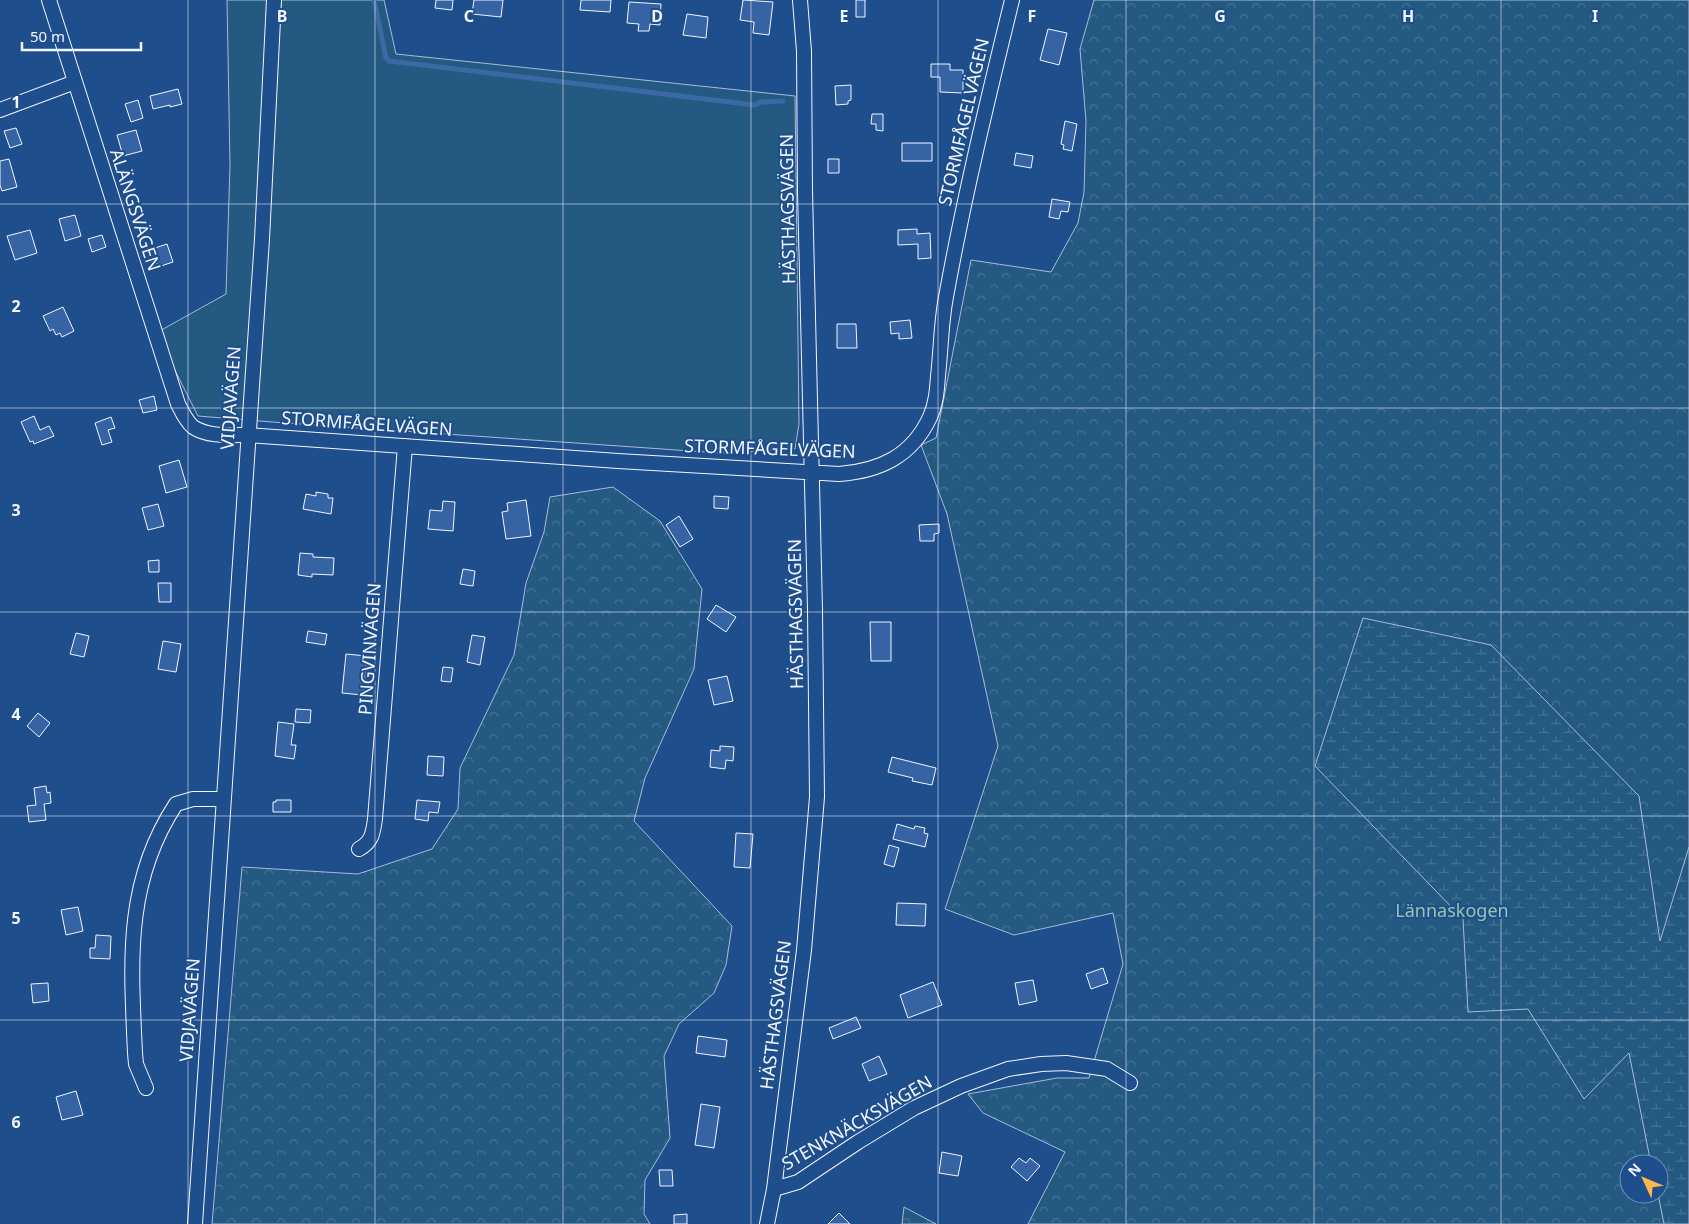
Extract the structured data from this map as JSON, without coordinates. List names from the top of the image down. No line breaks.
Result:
{"streets":{"street":["STORMFÅGELVÄGEN","HÄSTHAGSVÄGEN","ALÄNGSVÄGEN","VIDJAVÄGEN","PINGVINVÄGEN","STENKNÄCKSVÄGEN"]},"crossings":[["STORMFÅGELVÄGEN","HÄSTHAGSVÄGEN"],["STORMFÅGELVÄGEN","ALÄNGSVÄGEN"],["STORMFÅGELVÄGEN","VIDJAVÄGEN"],["STORMFÅGELVÄGEN","PINGVINVÄGEN"],["HÄSTHAGSVÄGEN","STENKNÄCKSVÄGEN"]],"parks":["Lännaskogen"],"scale_bar":"50 m","north":"top left","grid":{"columns":["B","C","D","E","F","G","H","I"],"rows":["1","2","3","4","5","6"]}}
